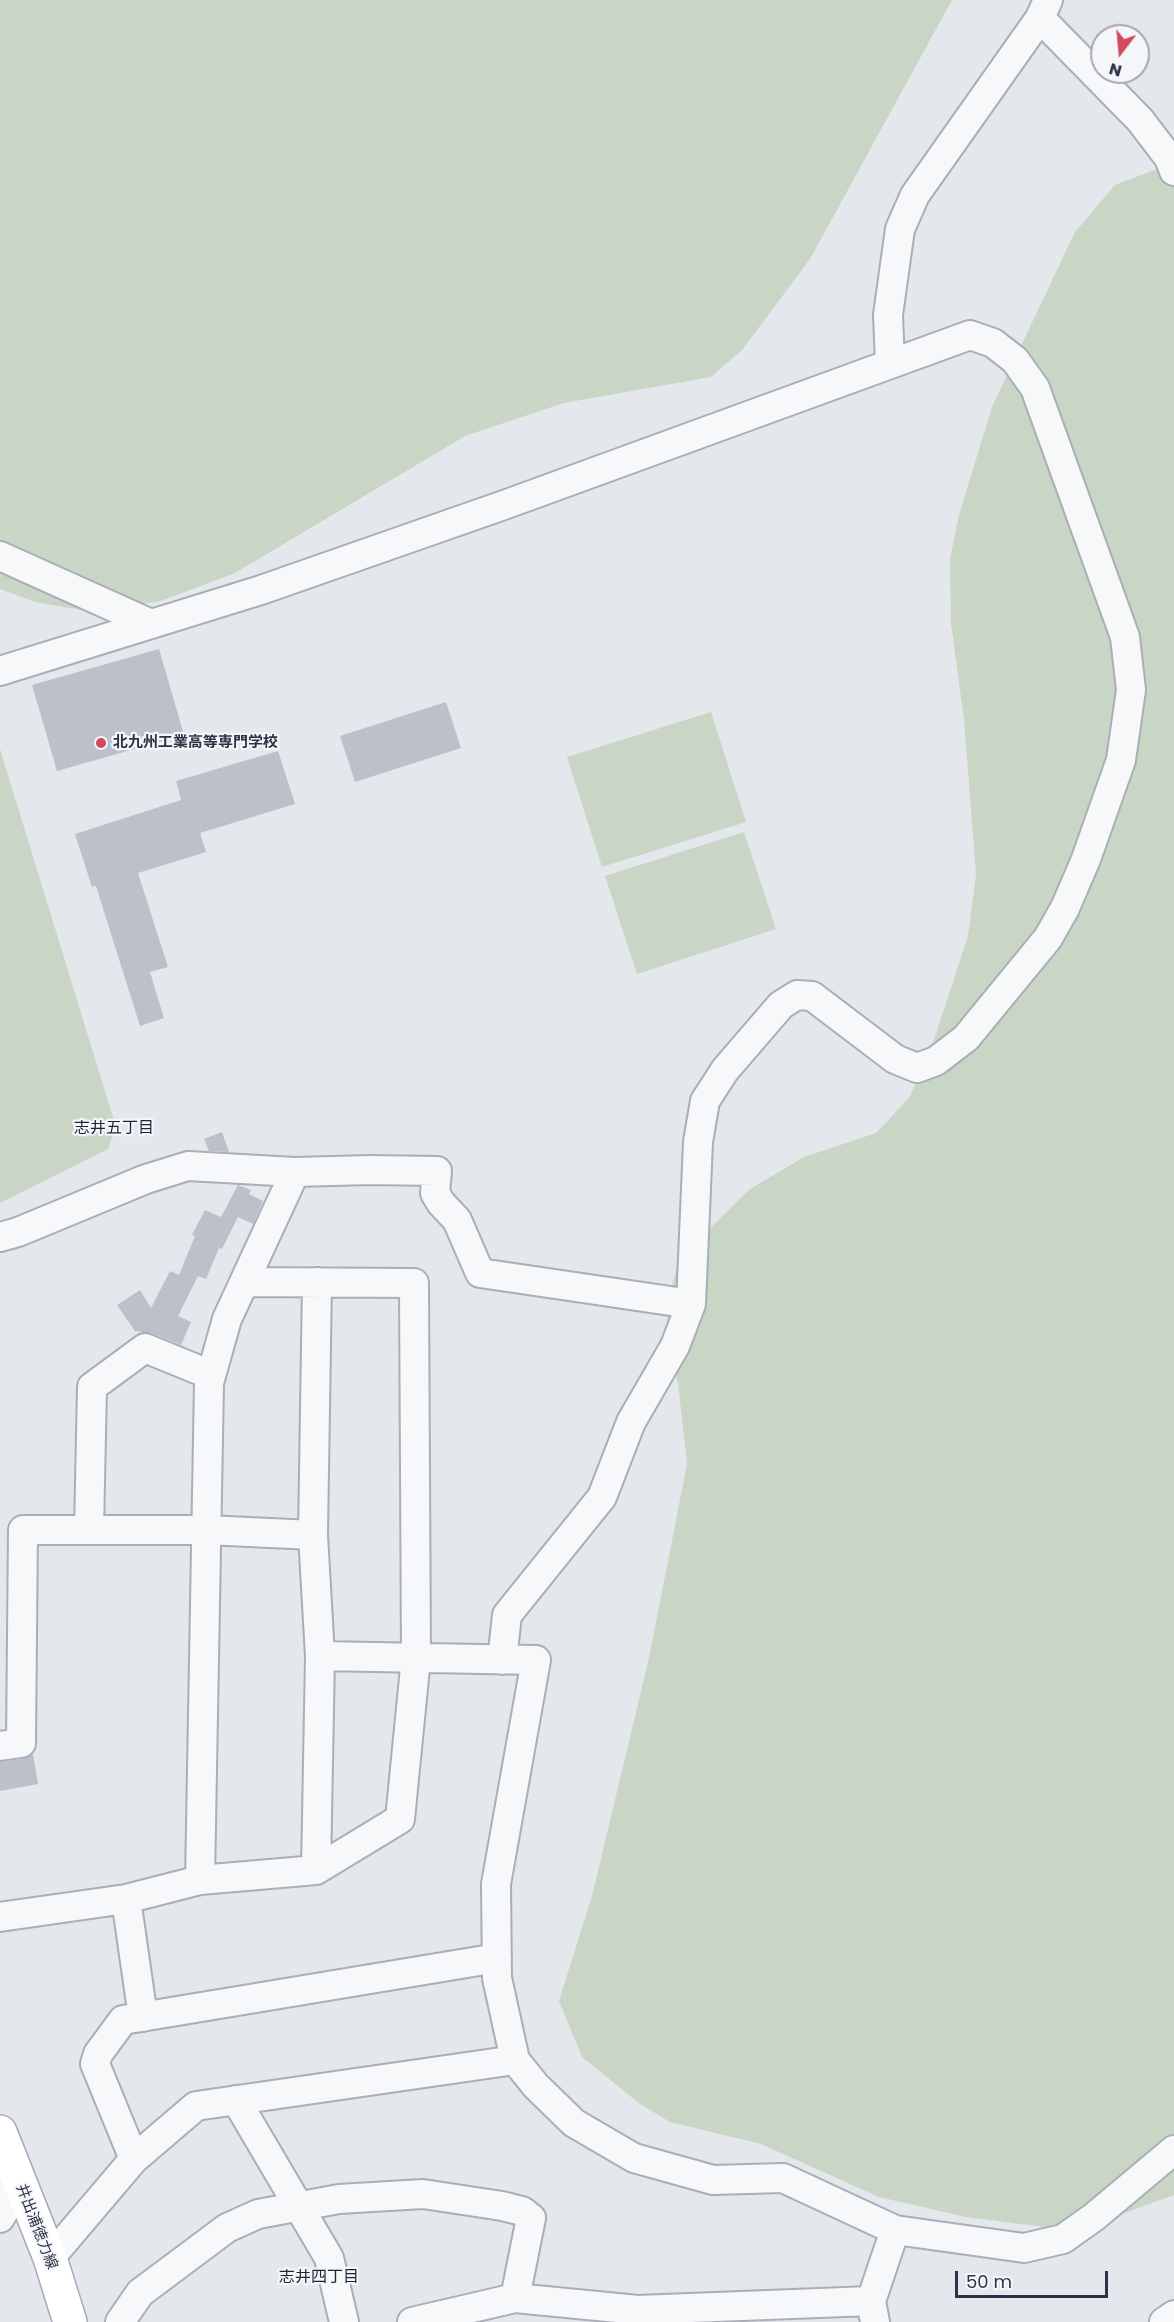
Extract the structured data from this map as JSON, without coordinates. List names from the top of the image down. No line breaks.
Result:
{"streets":{"main road":["井出浦徳力線"]},"districts":["志井五丁目","志井四丁目"],"places":["北九州工業高等専門学校"],"scale_bar":"50 m","north":"bottom"}
